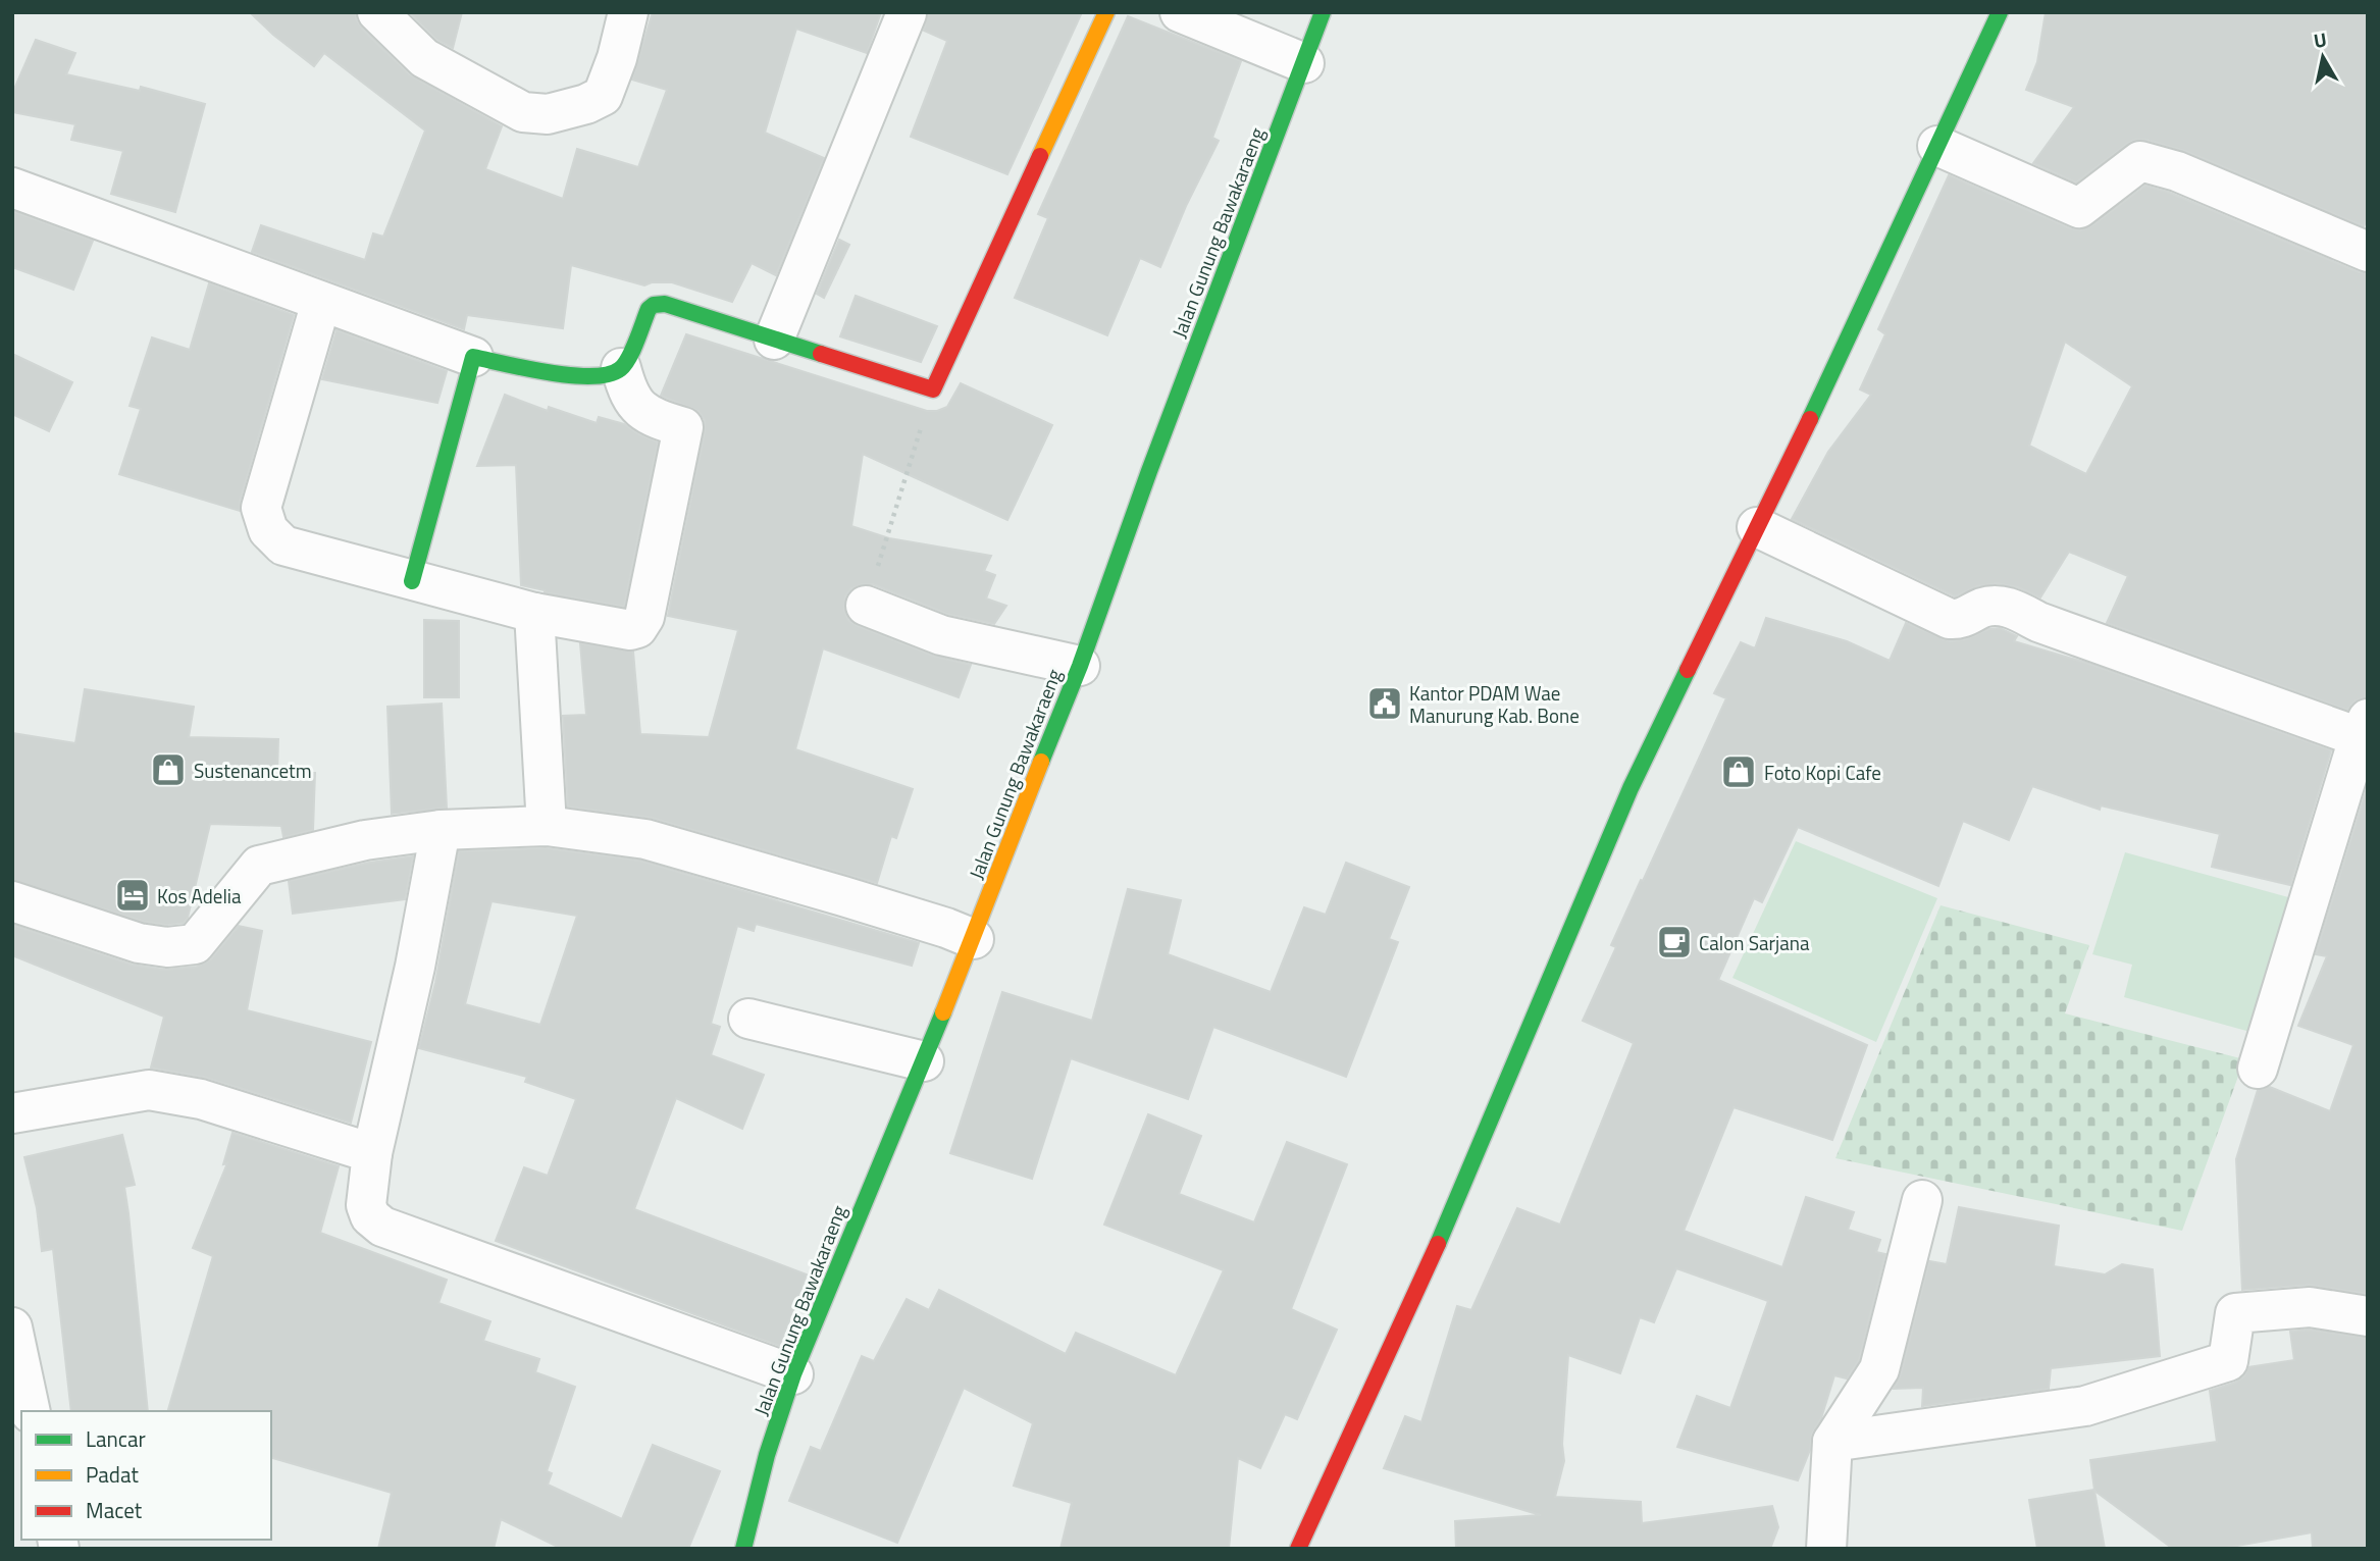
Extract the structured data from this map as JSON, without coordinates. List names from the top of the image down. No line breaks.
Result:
{"streets":{"street":["Jalan Gunung Bawakaraeng"]},"places":{"public building":["Kantor PDAM Wae Manurung Kab. Bone"],"shop":["Sustenancetm","Foto Kopi Cafe"],"hotel":["Kos Adelia"],"cafe":["Calon Sarjana"]},"legend":["Lancar","Padat","Macet"],"north":"top"}
